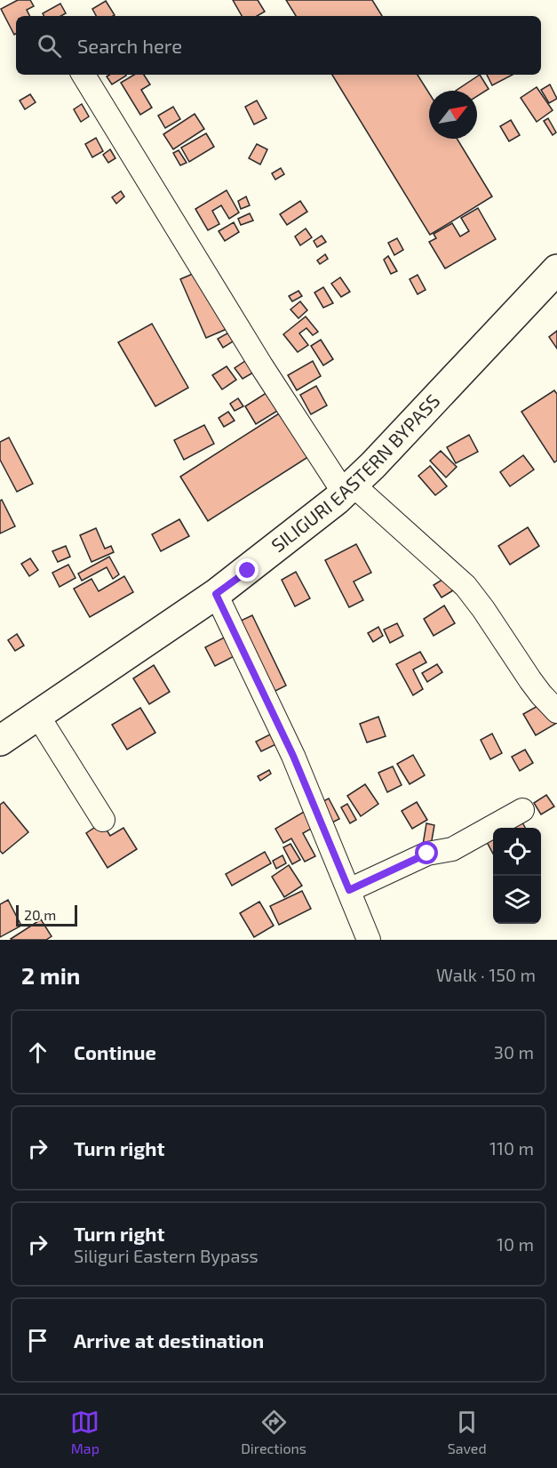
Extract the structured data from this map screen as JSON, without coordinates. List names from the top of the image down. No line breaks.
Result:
{"streets":{"main road":["SILIGURI EASTERN BYPASS"]},"scale_bar":"20 m","north":"top right","page":{"search":"Search here","scale":"20 m","heading":["2 min","Walk · 150 m"],"list":[["Continue","30 m"],["Turn right","110 m"],["Turn right","Siliguri Eastern Bypass","10 m"],"Arrive at destination"],"nav":["Map","Directions","Saved"]}}
